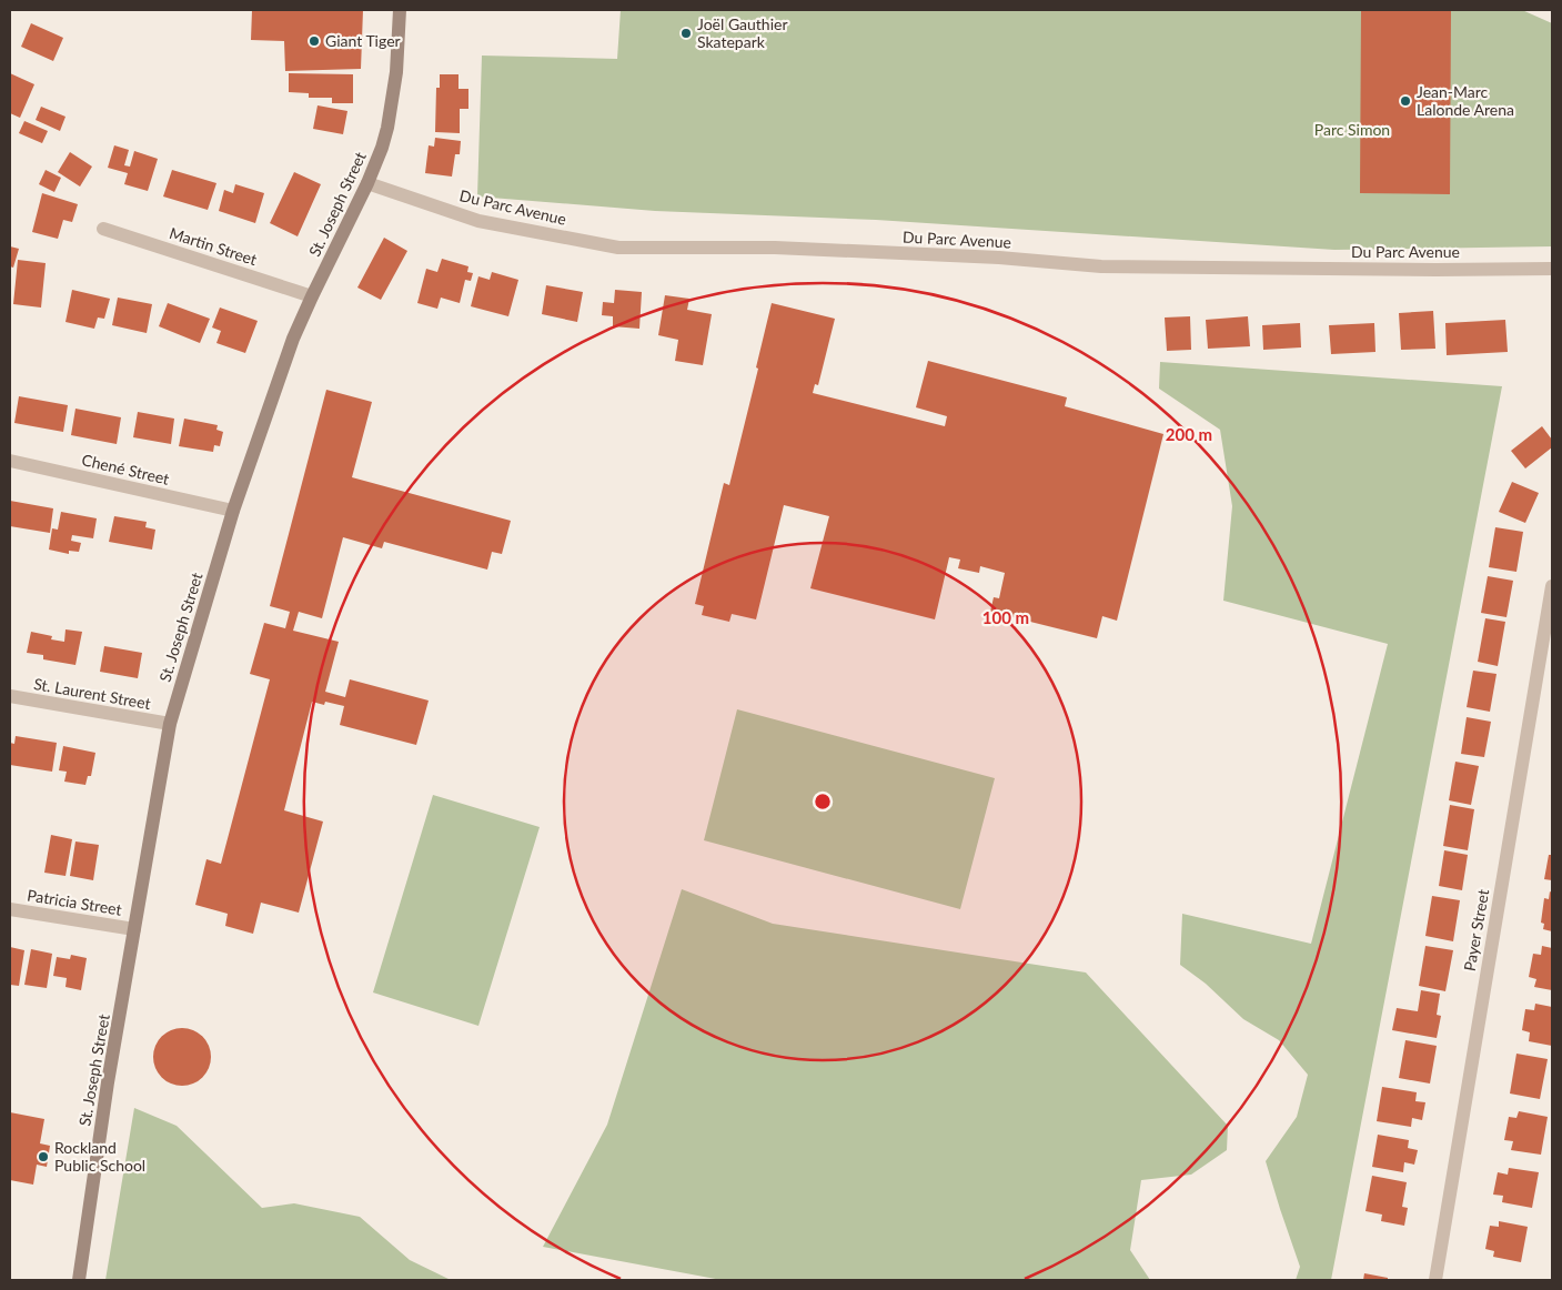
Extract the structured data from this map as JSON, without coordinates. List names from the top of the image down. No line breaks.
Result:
{"streets":{"street":["St. Joseph Street","Du Parc Avenue","Martin Street","Chené Street","St. Laurent Street","Patricia Street","Payer Street"]},"crossings":[["St. Joseph Street","Du Parc Avenue"],["St. Joseph Street","Martin Street"],["St. Joseph Street","Chené Street"],["St. Joseph Street","St. Laurent Street"],["St. Joseph Street","Patricia Street"]],"parks":["Parc Simon"],"places":["Joël Gauthier Skatepark","Giant Tiger","Jean-Marc Lalonde Arena","Rockland Public School"],"rings":["200 m","100 m"]}
